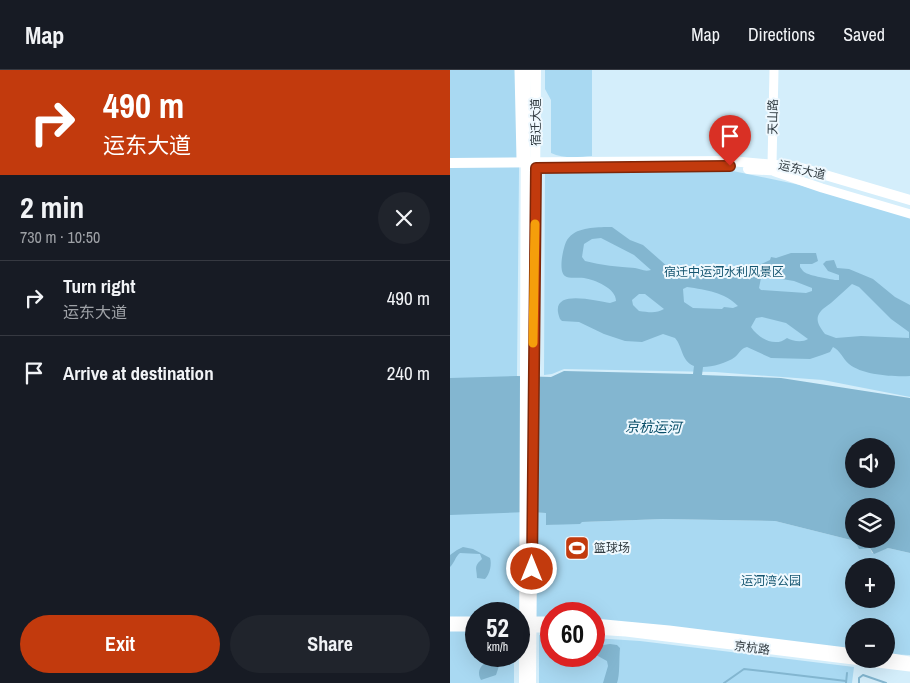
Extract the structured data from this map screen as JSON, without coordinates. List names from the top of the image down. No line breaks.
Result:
{"streets":{"main road":["宿迁大道","运东大道"],"street":["天山路","京杭路"]},"crossings":[["天山路","运东大道"],["宿迁大道","运东大道"]],"water":["京杭运河"],"parks":["宿迁中运河水利风景区","运河湾公园"],"places":{"sports":["篮球场"]},"page":{"header":"Map","nav":["Map","Directions","Saved"],"turn":["490 m","运东大道"],"heading":["2 min","730 m · 10:50"],"list":[{"name":"Turn right","note":"运东大道","value":"490 m"},{"name":"Arrive at destination","value":"240 m"}],"map_buttons":["+","−"],"speed":"52 km/h","limit":"60","buttons":["Exit","Share"]}}
